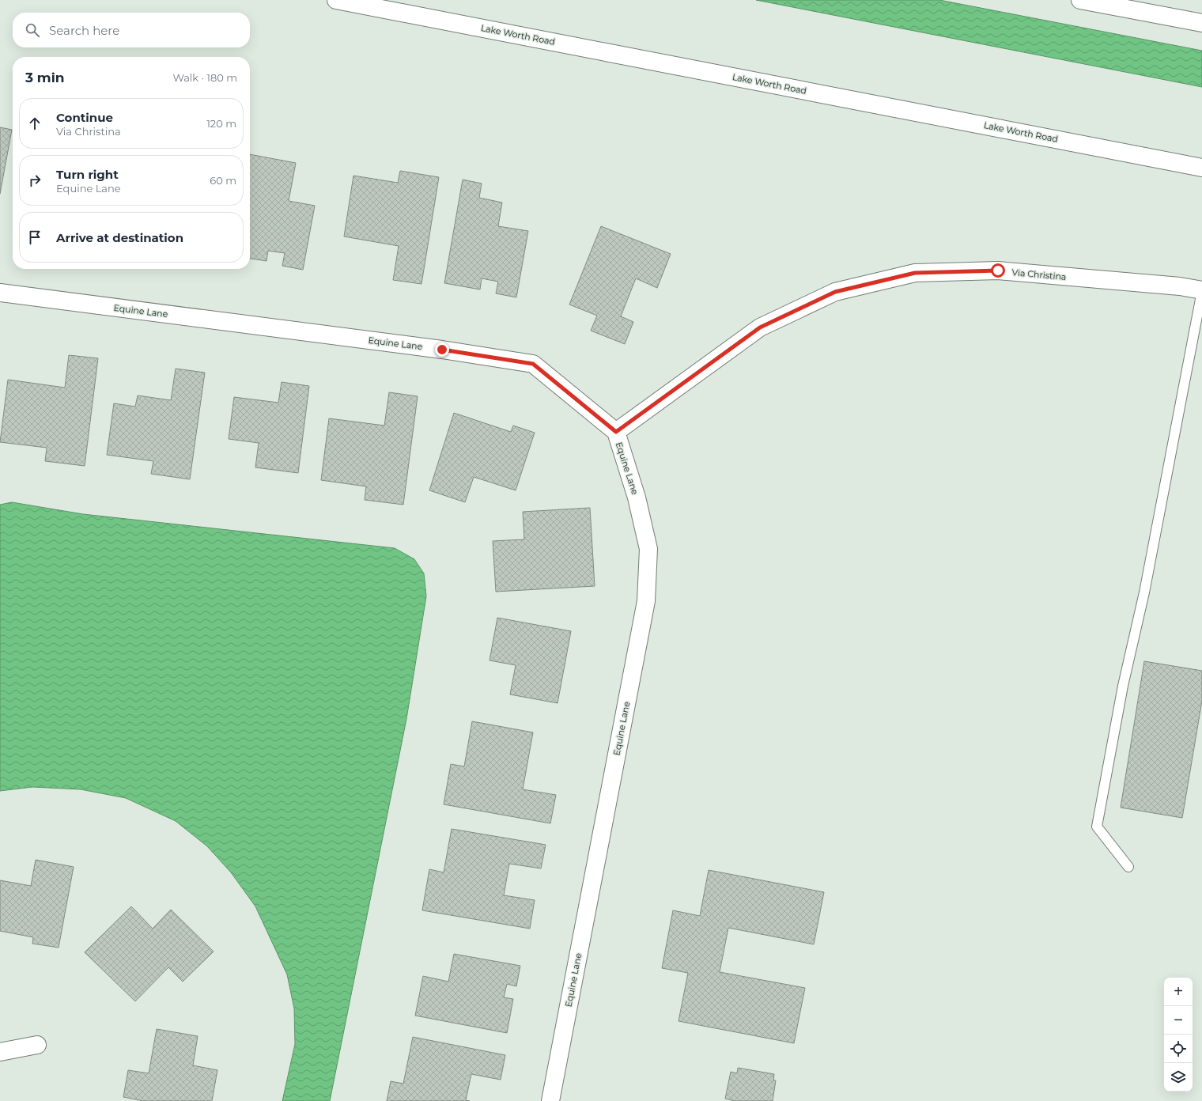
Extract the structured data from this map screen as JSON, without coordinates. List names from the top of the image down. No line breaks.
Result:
{"streets":{"street":["Lake Worth Road","Via Christina","Equine Lane"]},"crossings":[["Via Christina","Equine Lane"]],"page":{"search":"Search here","heading":["3 min","Walk · 180 m"],"list":[["Continue","Via Christina","120 m"],["Turn right","Equine Lane","60 m"],"Arrive at destination"],"map_buttons":["+","−"]}}
